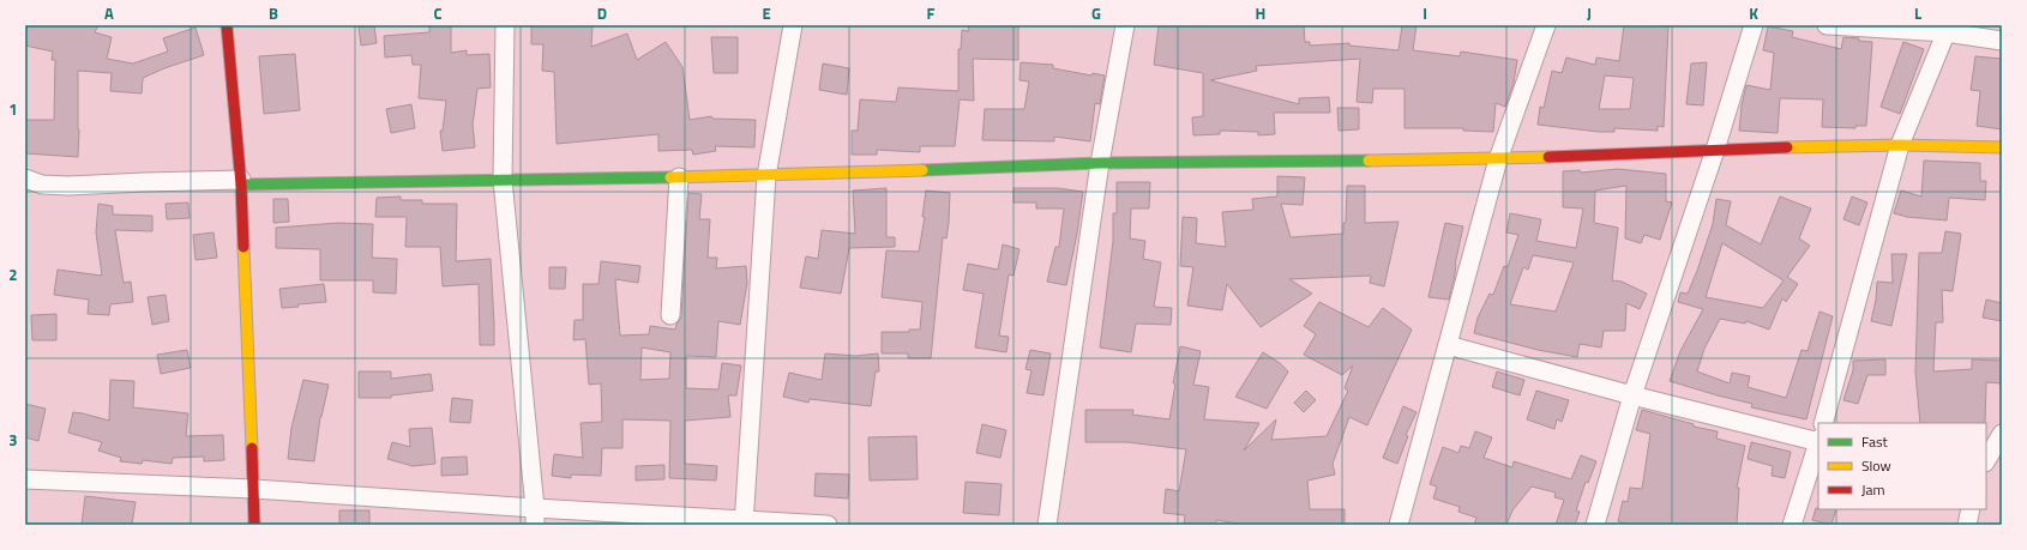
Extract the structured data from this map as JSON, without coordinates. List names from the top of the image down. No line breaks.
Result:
{"legend":["Fast","Slow","Jam"],"grid":{"columns":["A","B","C","D","E","F","G","H","I","J","K","L"],"rows":["1","2","3"]}}
